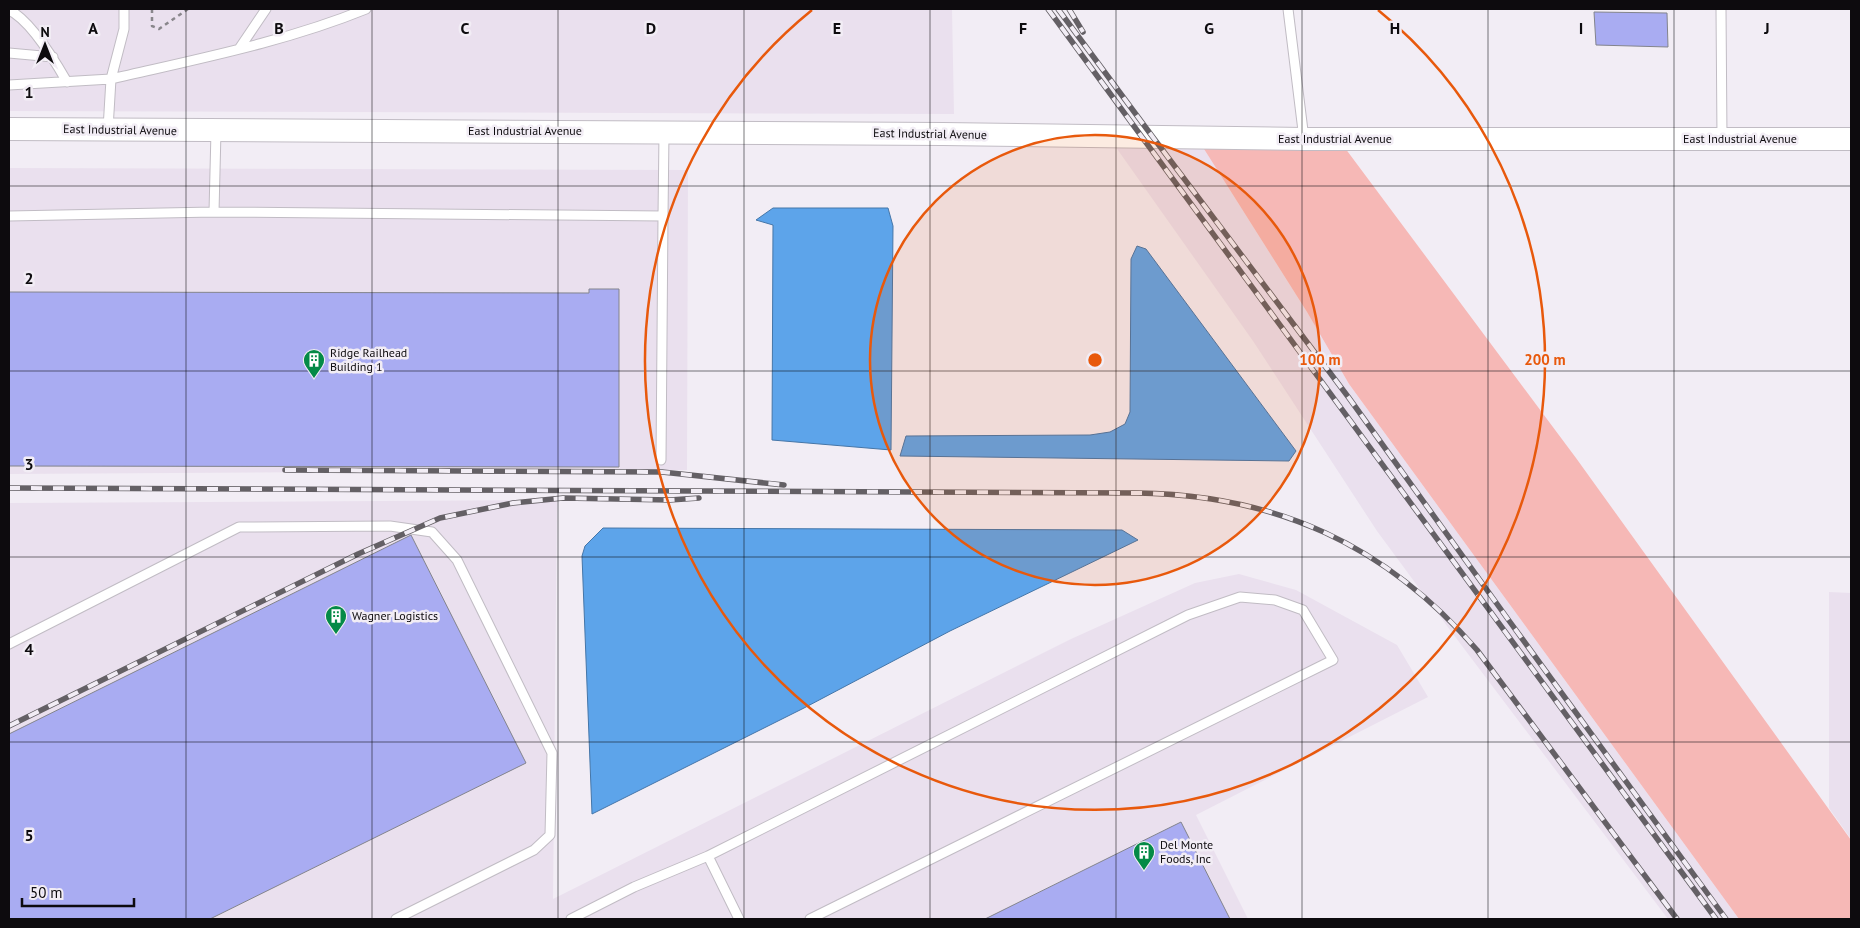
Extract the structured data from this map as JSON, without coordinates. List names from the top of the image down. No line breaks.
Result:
{"streets":{"street":["East Industrial Avenue"]},"places":{"building":["Ridge Railhead Building 1","Wagner Logistics","Del Monte Foods, Inc"]},"scale_bar":"50 m","north":"top","grid":{"columns":["A","B","C","D","E","F","G","H","I","J"],"rows":["1","2","3","4","5"]},"rings":["100 m","200 m"]}
